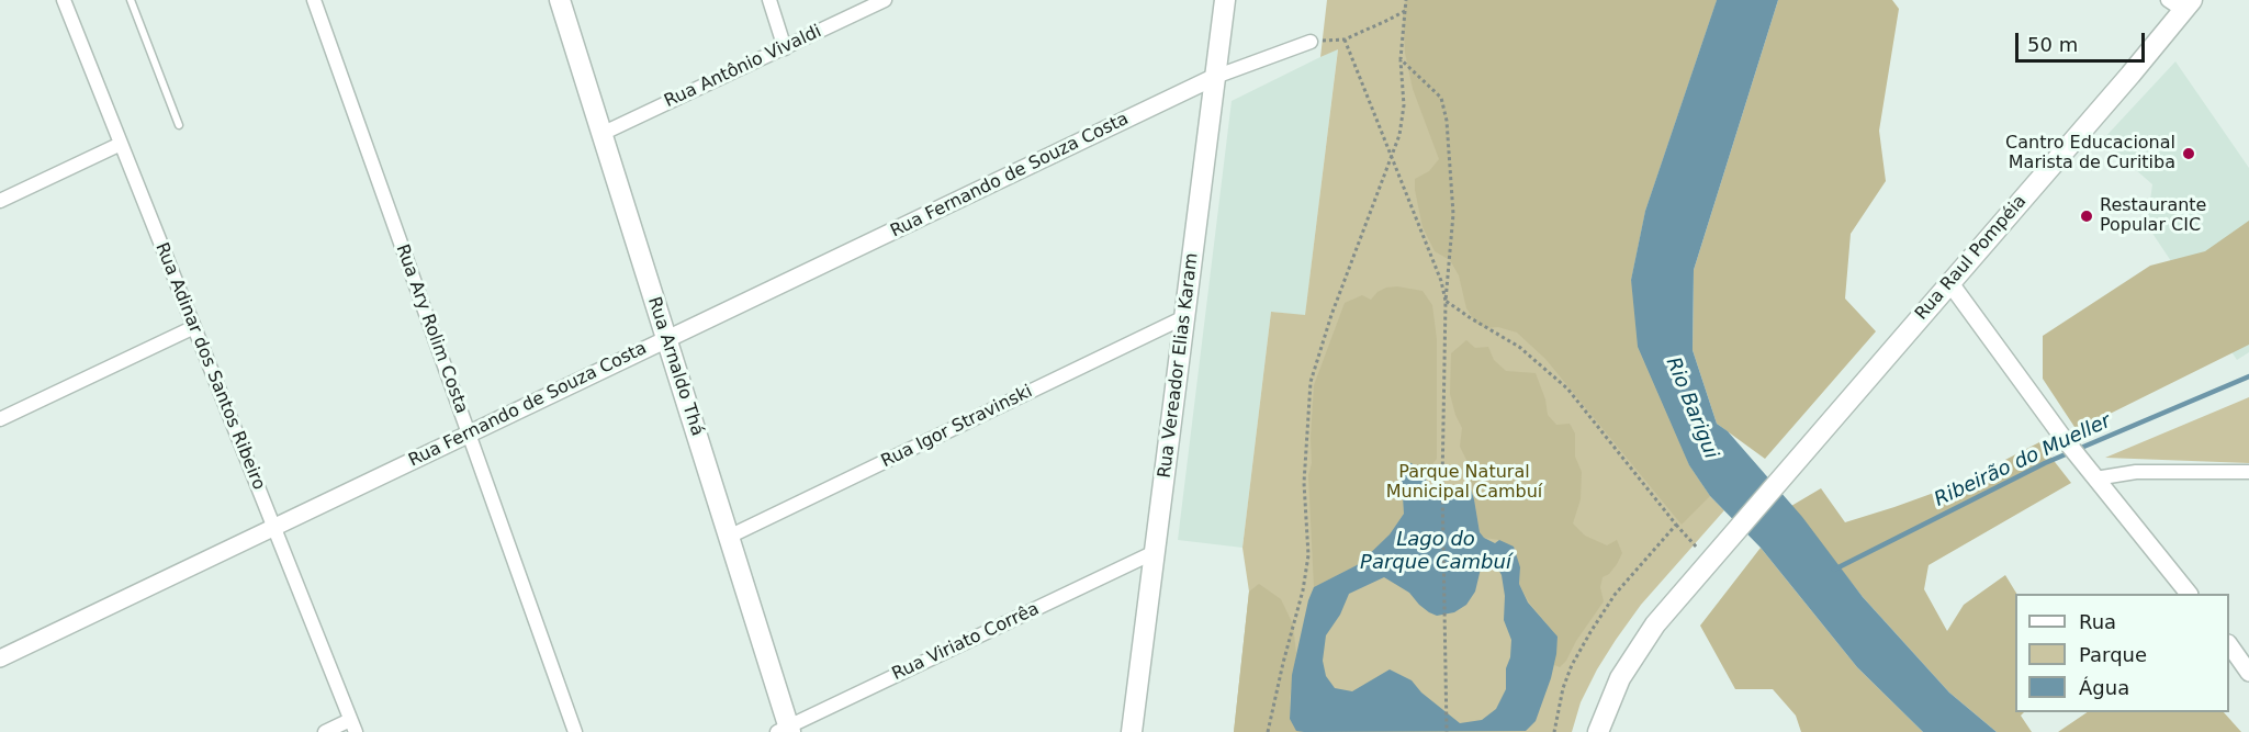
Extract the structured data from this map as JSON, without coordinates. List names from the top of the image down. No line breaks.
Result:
{"streets":{"main road":["Rua Raul Pompéia","Rua Vereador Elias Karam","Rua Arnaldo Thá"],"street":["Rua Antônio Vivaldi","Rua Fernando de Souza Costa","Rua Ary Rolim Costa","Rua Adinar dos Santos Ribeiro","Rua Igor Stravinski","Rua Viriato Corrêa"]},"crossings":[["Rua Antônio Vivaldi","Rua Arnaldo Thá"],["Rua Fernando de Souza Costa","Rua Ary Rolim Costa"],["Rua Fernando de Souza Costa","Rua Vereador Elias Karam"],["Rua Fernando de Souza Costa","Rua Adinar dos Santos Ribeiro"],["Rua Fernando de Souza Costa","Rua Arnaldo Thá"],["Rua Vereador Elias Karam","Rua Igor Stravinski"],["Rua Vereador Elias Karam","Rua Viriato Corrêa"],["Rua Arnaldo Thá","Rua Igor Stravinski"],["Rua Arnaldo Thá","Rua Viriato Corrêa"]],"water":["Rio Barigui","Ribeirão do Mueller","Lago do Parque Cambuí"],"parks":["Parque Natural Municipal Cambuí"],"places":["Cantro Educacional Marista de Curitiba","Restaurante Popular CIC"],"legend":["Rua","Parque","Água"],"scale_bar":"50 m"}
